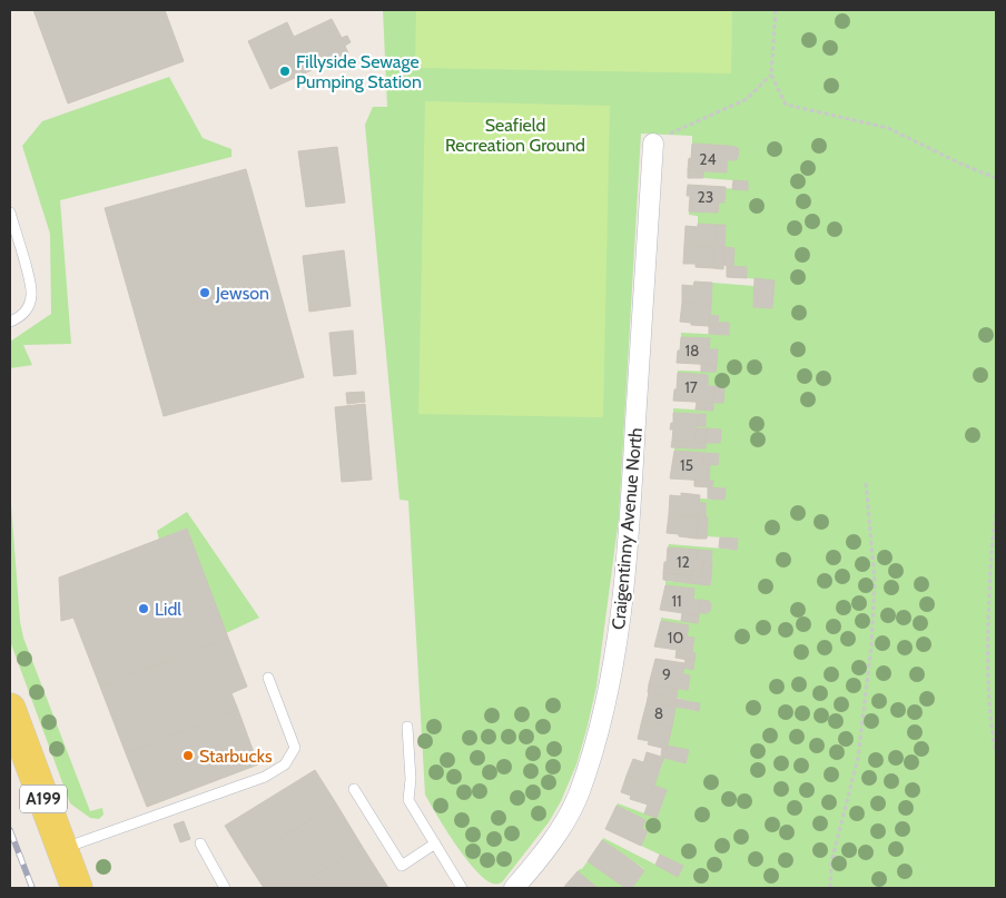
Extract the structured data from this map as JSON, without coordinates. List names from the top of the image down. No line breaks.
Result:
{"streets":{"main road":["A199"],"street":["Craigentinny Avenue North"]},"parks":["Seafield Recreation Ground"],"places":["Fillyside Sewage Pumping Station","Jewson","Lidl","Starbucks"],"house_numbers":["24","23","18","17","15","12","11","10","9","8"]}
